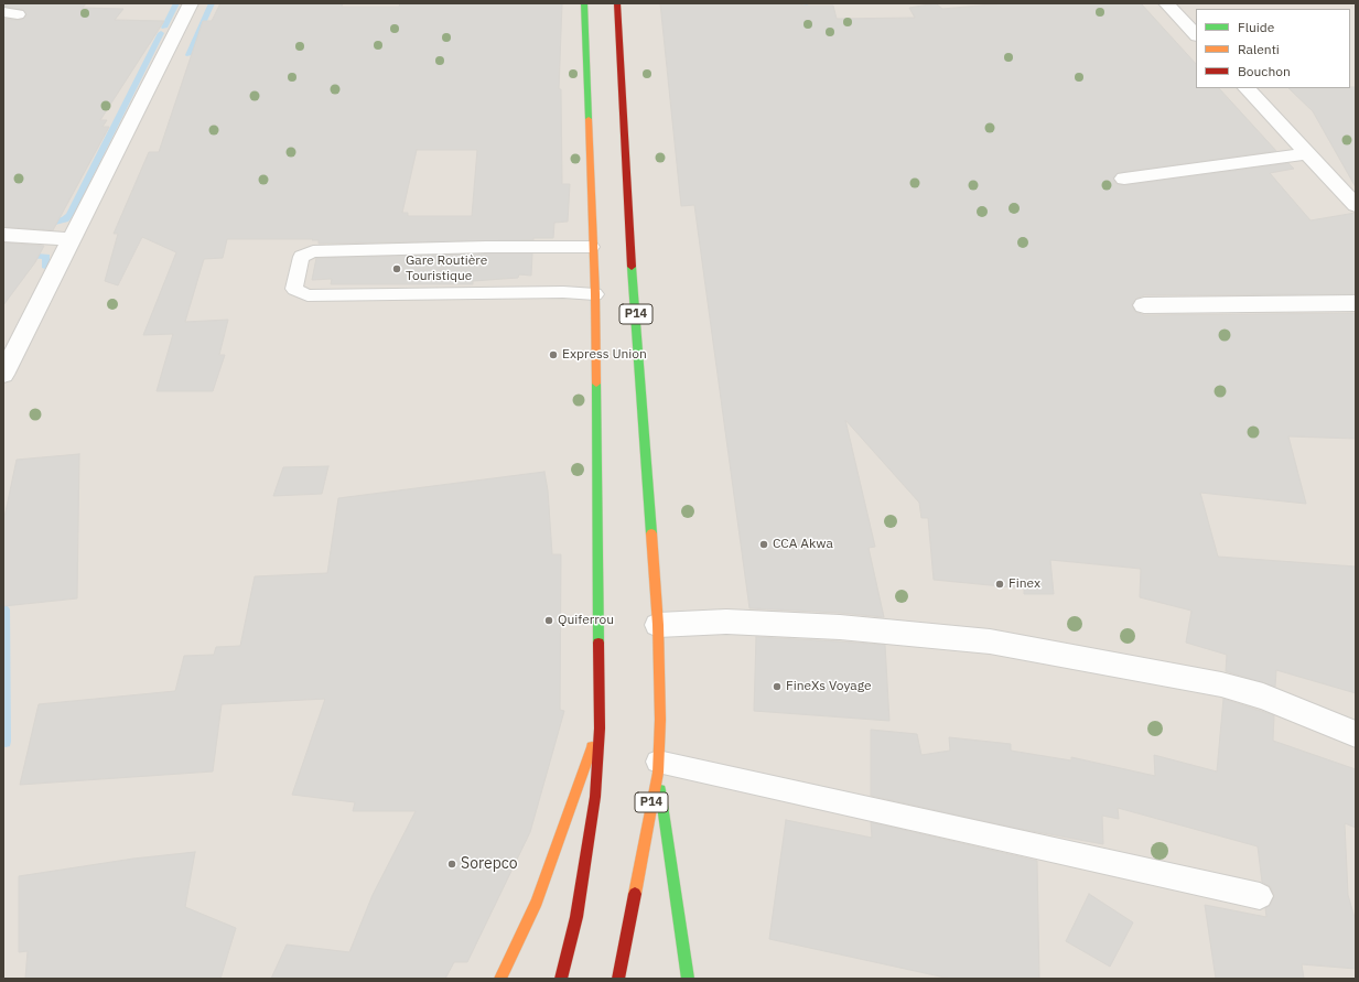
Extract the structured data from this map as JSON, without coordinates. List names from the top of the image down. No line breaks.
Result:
{"streets":{"main road":["P14"]},"places":["Gare Routière Touristique","Express Union","CCA Akwa","Finex","Quiferrou","FineXs Voyage","Sorepco"],"legend":["Fluide","Ralenti","Bouchon"]}
